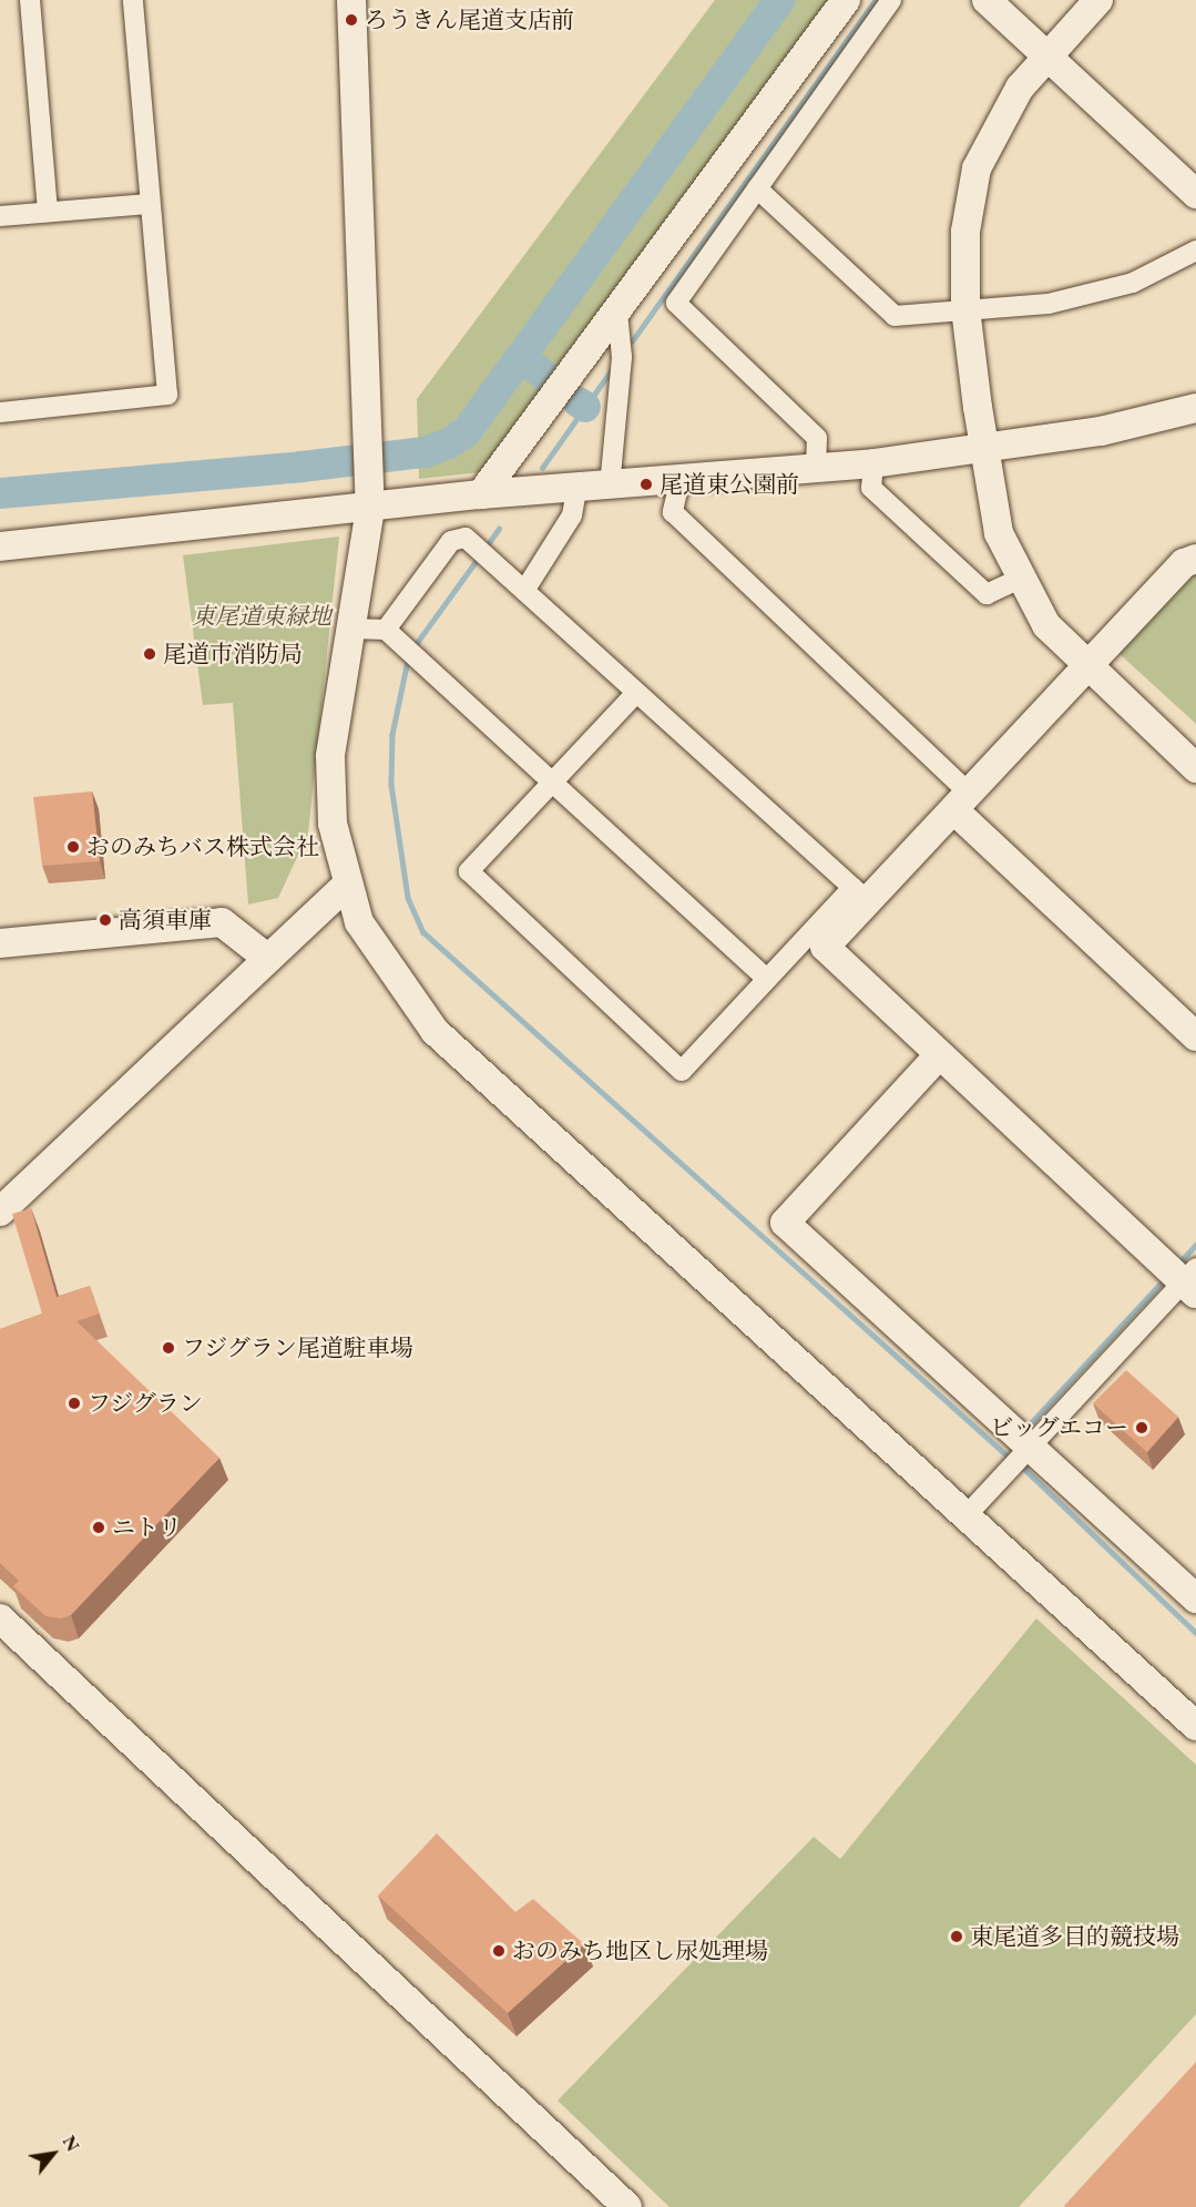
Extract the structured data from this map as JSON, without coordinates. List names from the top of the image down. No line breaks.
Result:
{"parks":["東尾道東緑地"],"places":["ろうきん尾道支店前","尾道東公園前","尾道市消防局","おのみちバス株式会社","高須車庫","フジグラン尾道駐車場","フジグラン","ビッグエコー","ニトリ","東尾道多目的競技場","おのみち地区し尿処理場"],"north":"top right"}
